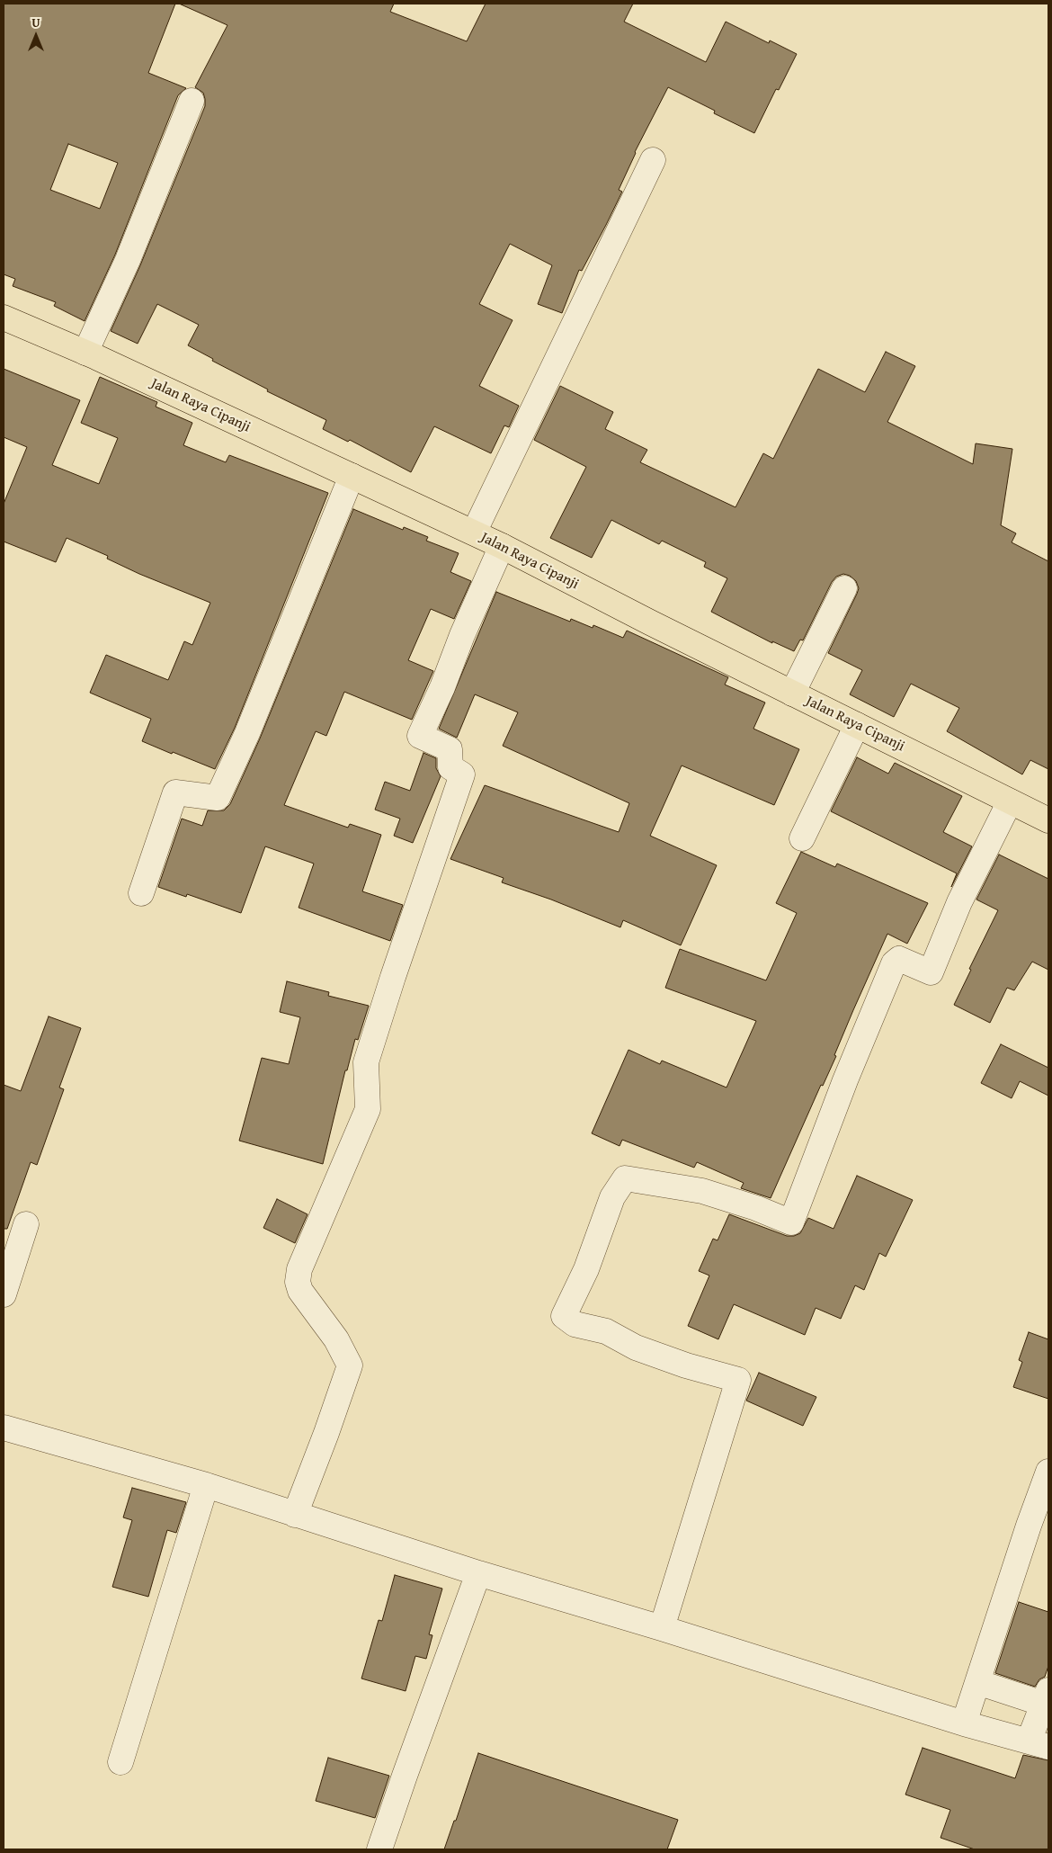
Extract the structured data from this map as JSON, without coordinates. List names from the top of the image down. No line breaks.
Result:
{"streets":{"main road":["Jalan Raya Cipanji"]},"north":"top"}
